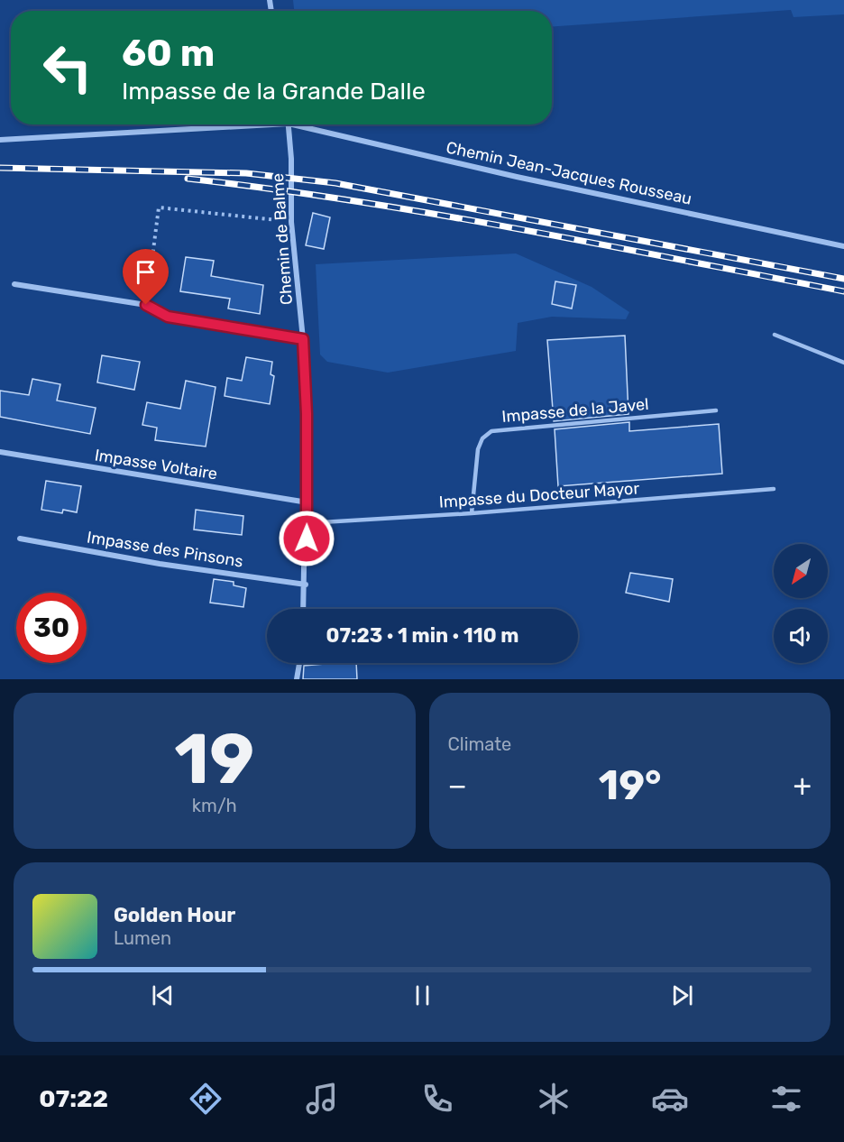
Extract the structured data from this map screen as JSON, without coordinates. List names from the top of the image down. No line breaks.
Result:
{"streets":{"street":["Chemin Jean-Jacques Rousseau","Chemin de Balme","Impasse Voltaire","Impasse des Pinsons"],"lane":["Impasse de la Javel","Impasse du Docteur Mayor"]},"crossings":[["Chemin de Balme","Impasse Voltaire"],["Chemin de Balme","Impasse du Docteur Mayor"],["Chemin de Balme","Impasse des Pinsons"],["Impasse de la Javel","Impasse du Docteur Mayor"]],"north":"bottom left","page":{"turn":["60 m","Impasse de la Grande Dalle"],"limit":"30","trip":"07:23 · 1 min · 110 m","tile":[["19","km/h"],"Climate"],"heat":["−","19°","+"],"song":["Golden Hour","Lumen"],"tabs":"07:22"}}
